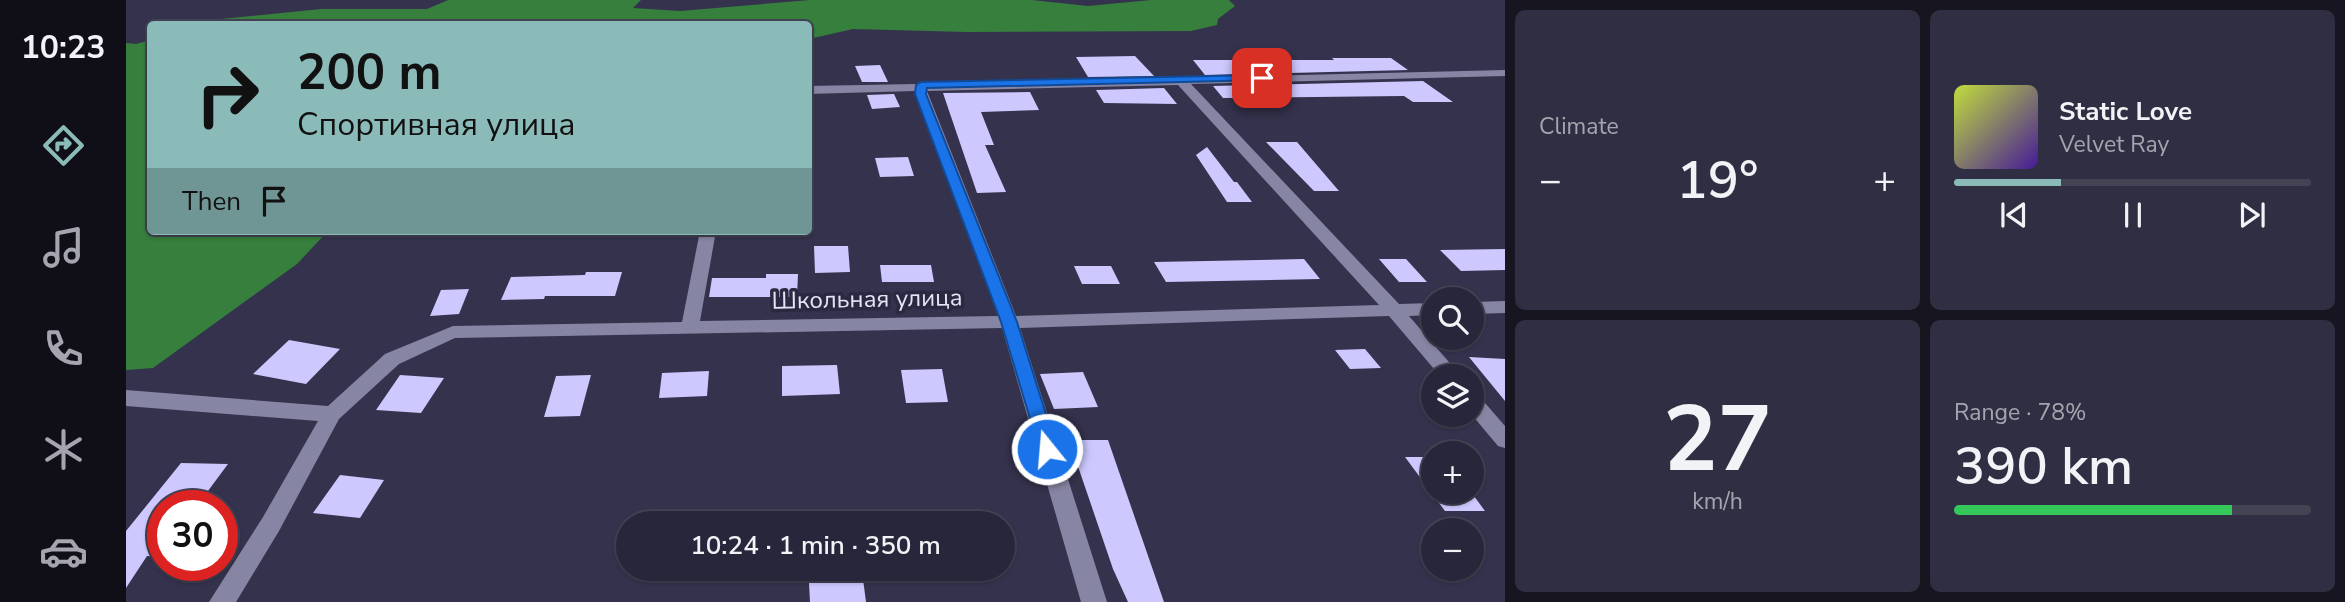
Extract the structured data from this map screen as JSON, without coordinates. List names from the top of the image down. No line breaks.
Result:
{"streets":{"street":["Школьная улица"]},"page":{"tabs":"10:23","tile":["Climate",["27","km/h"],["Range · 78%","390 km"]],"turn":["200 m","Спортивная улица"],"song":["Static Love","Velvet Ray"],"heat":["−","19°","+"],"then":"Then","map_buttons":["+","−"],"limit":"30","trip":"10:24 · 1 min · 350 m"}}
